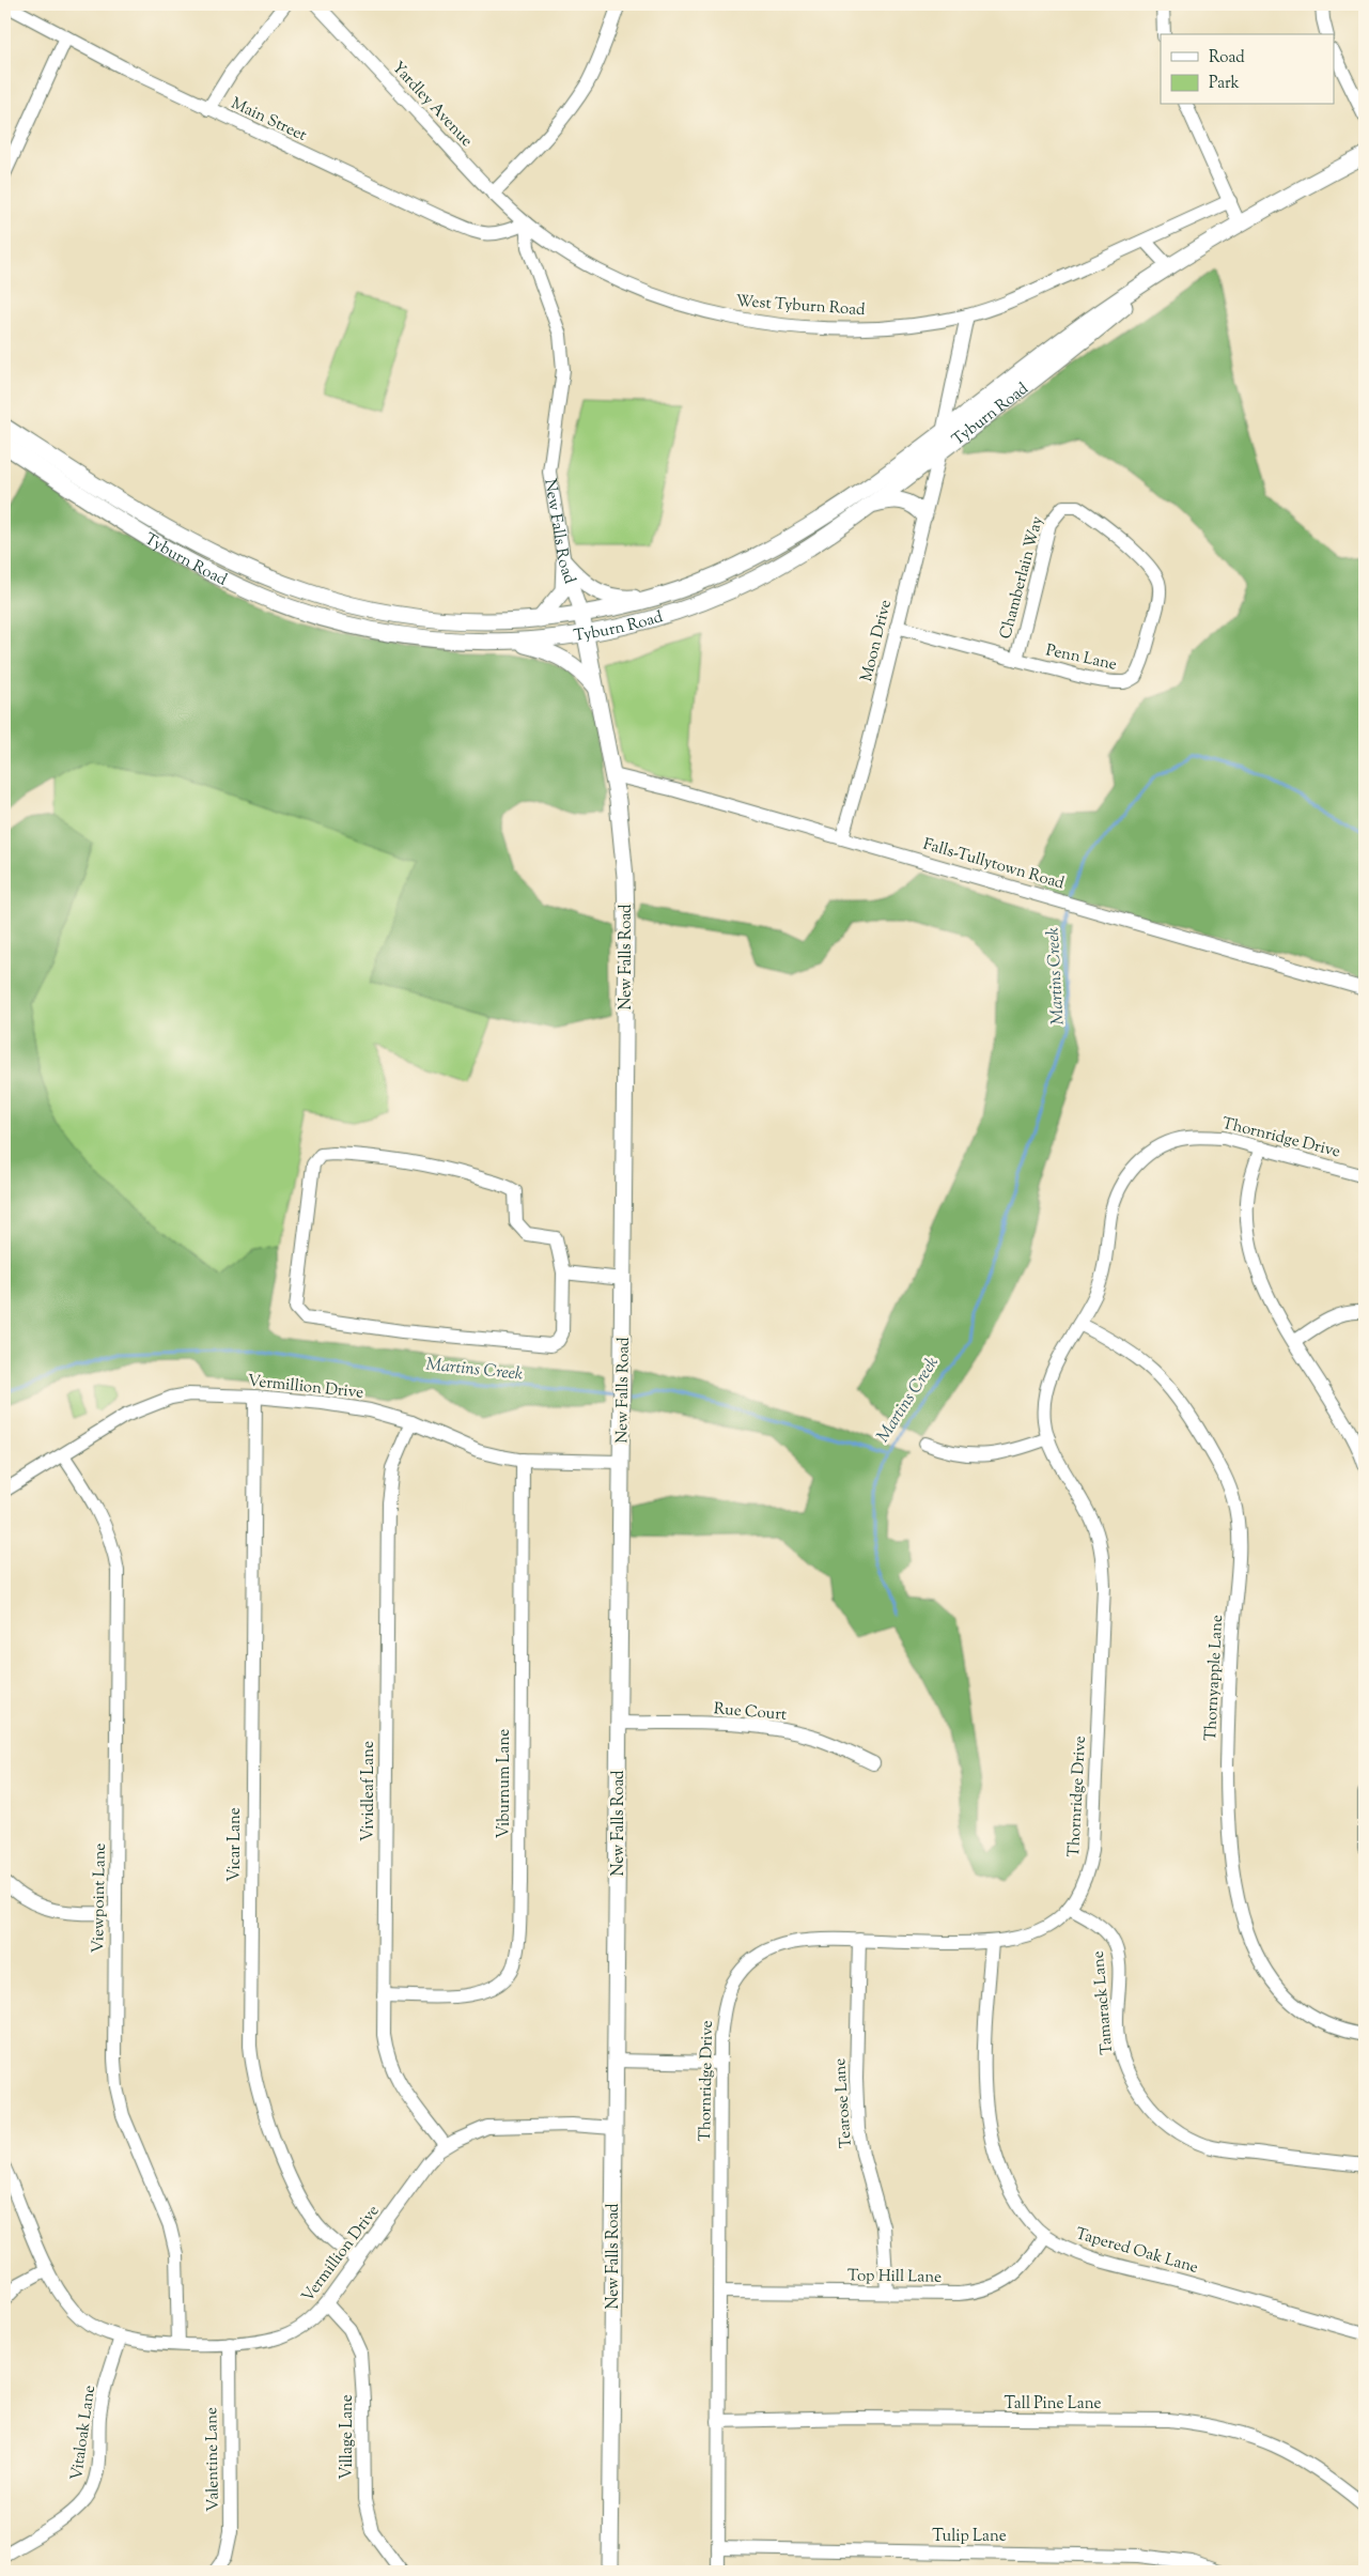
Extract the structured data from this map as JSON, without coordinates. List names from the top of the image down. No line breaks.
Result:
{"streets":{"main road":["Tyburn Road","New Falls Road"],"street":["Yardley Avenue","Main Street","West Tyburn Road","Chamberlain Way","Moon Drive","Penn Lane","Falls-Tullytown Road","Thornridge Drive","Vermillion Drive","Thornyapple Lane","Rue Court","Viburnum Lane","Vividleaf Lane","Vicar Lane","Viewpoint Lane","Tamarack Lane","Tearose Lane","Tapered Oak Lane","Top Hill Lane","Tall Pine Lane","Vitaloak Lane","Village Lane","Valentine Lane","Tulip Lane"]},"crossings":[["Yardley Avenue","Main Street"],["Yardley Avenue","West Tyburn Road"],["Yardley Avenue","New Falls Road"],["Main Street","West Tyburn Road"],["Main Street","New Falls Road"],["West Tyburn Road","New Falls Road"],["Tyburn Road","New Falls Road"],["Tyburn Road","Moon Drive"],["New Falls Road","Falls-Tullytown Road"],["New Falls Road","Vermillion Drive"],["New Falls Road","Rue Court"],["Chamberlain Way","Penn Lane"],["Moon Drive","Penn Lane"],["Moon Drive","Falls-Tullytown Road"],["Thornridge Drive","Thornyapple Lane"],["Thornridge Drive","Tamarack Lane"],["Thornridge Drive","Tearose Lane"],["Thornridge Drive","Tapered Oak Lane"],["Thornridge Drive","Top Hill Lane"],["Thornridge Drive","Tall Pine Lane"],["Thornridge Drive","Tulip Lane"],["Vermillion Drive","Viburnum Lane"],["Vermillion Drive","Vividleaf Lane"],["Vermillion Drive","Vicar Lane"],["Vermillion Drive","Viewpoint Lane"],["Vermillion Drive","Vitaloak Lane"],["Vermillion Drive","Village Lane"],["Vermillion Drive","Valentine Lane"],["Viburnum Lane","Vividleaf Lane"],["Tearose Lane","Top Hill Lane"],["Tapered Oak Lane","Top Hill Lane"]],"water":["Martins Creek"],"legend":["Road","Park"]}
